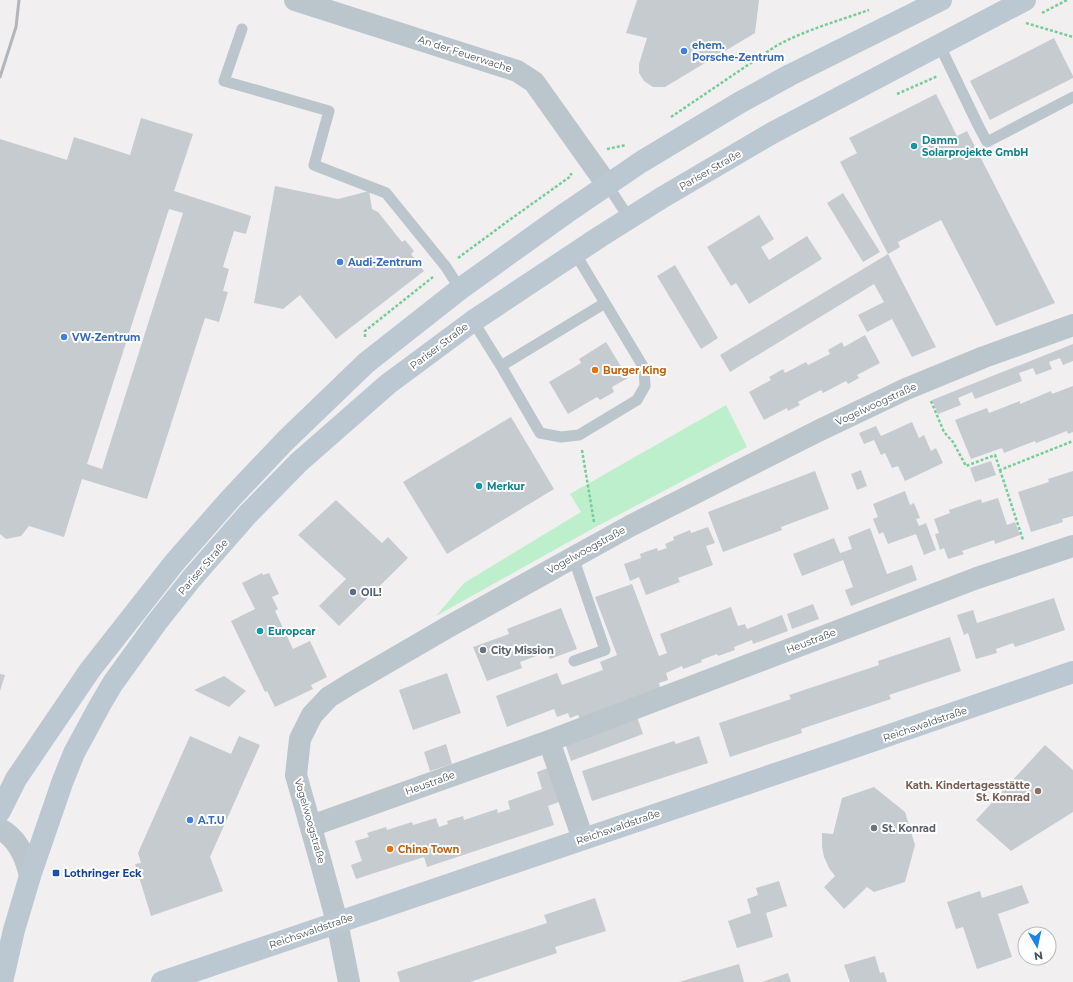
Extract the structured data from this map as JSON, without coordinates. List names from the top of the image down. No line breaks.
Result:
{"streets":{"main road":["Pariser Straße","Reichswaldstraße"],"street":["An der Feuerwache","Vogelwoogstraße","Heustraße"]},"crossings":[["Vogelwoogstraße","Heustraße"],["Vogelwoogstraße","Reichswaldstraße"]],"places":{"other":["ehem. Porsche-Zentrum","Damm Solarprojekte GmbH","Audi-Zentrum","VW-Zentrum","Burger King","Merkur","OIL!","Europcar","City Mission","Kath. Kindertagesstätte St. Konrad","A.T.U","St. Konrad","China Town"],"transit":["Lothringer Eck"]},"north":"bottom"}
